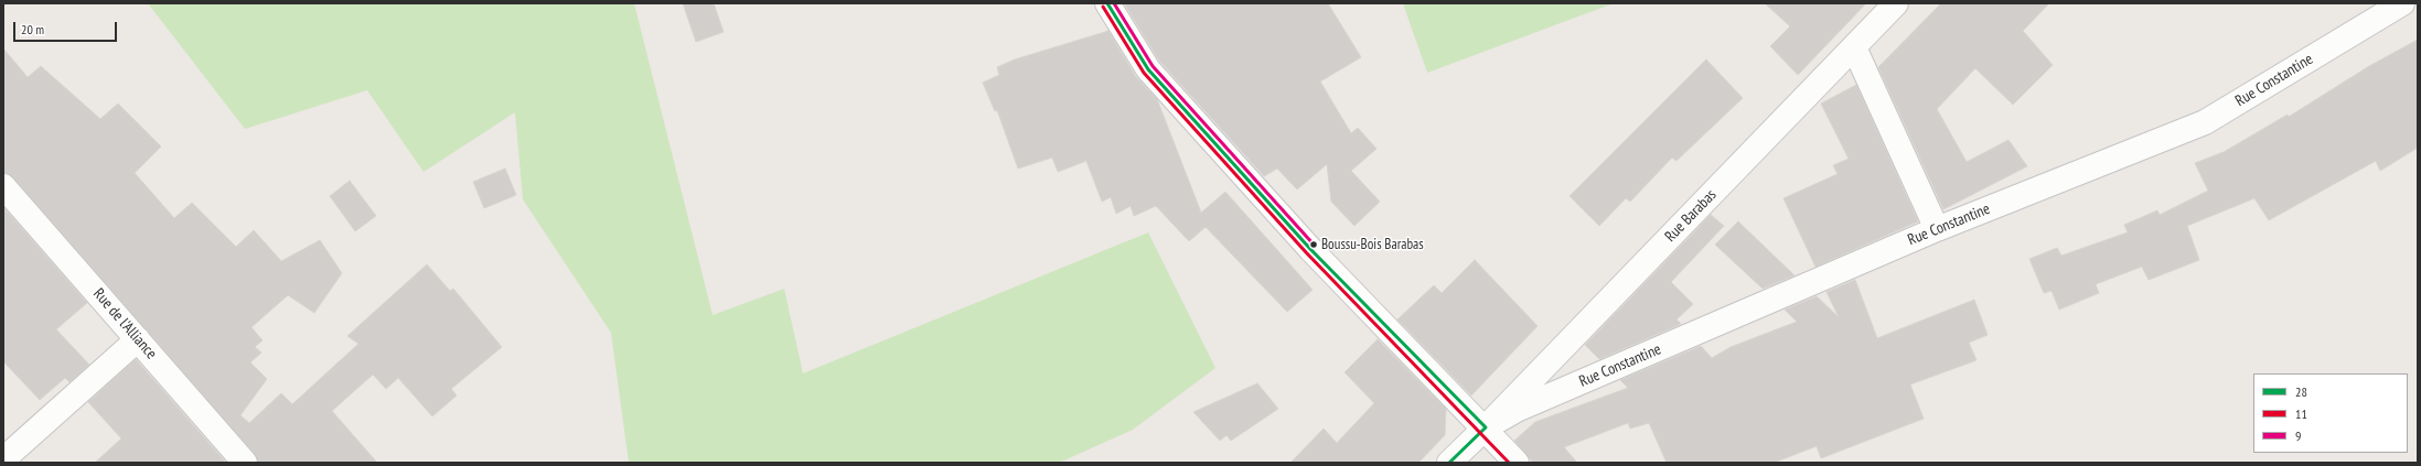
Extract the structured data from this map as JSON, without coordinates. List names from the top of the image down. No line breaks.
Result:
{"streets":{"street":["Rue Constantine","Rue Barabas","Rue de l'Alliance"]},"crossings":[["Rue Constantine","Rue Barabas"]],"places":["Boussu-Bois Barabas"],"lines":["transit line 28","transit line 9","transit line 11"],"legend":["28","11","9"],"scale_bar":"20 m"}
